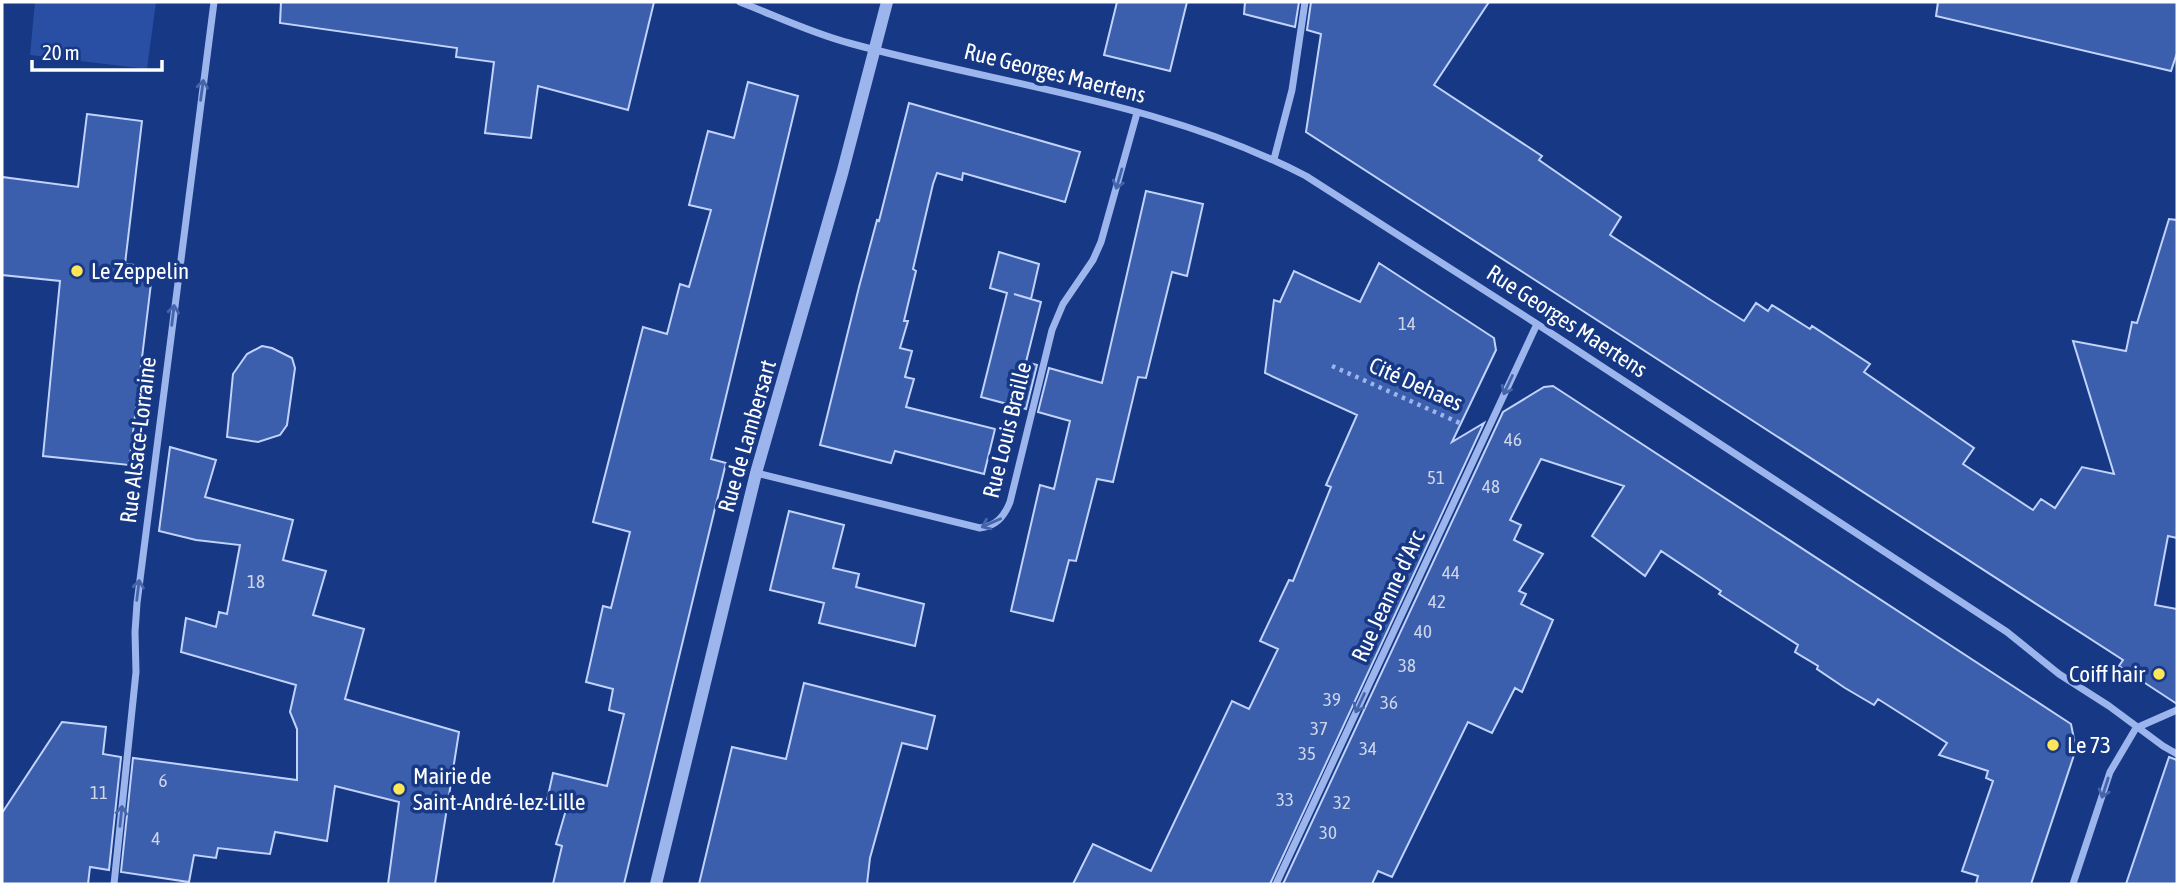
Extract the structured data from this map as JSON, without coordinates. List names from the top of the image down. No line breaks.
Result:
{"streets":{"street":["Rue Georges Maertens","Rue Louis Braille","Rue de Lambersart","Rue Alsace-Lorraine","Rue Jeanne d'Arc"],"path":["Cité Dehaes"]},"crossings":[["Rue Georges Maertens","Rue Louis Braille"],["Rue Georges Maertens","Rue de Lambersart"],["Rue Georges Maertens","Rue Jeanne d'Arc"],["Cité Dehaes","Rue Jeanne d'Arc"],["Rue Louis Braille","Rue de Lambersart"]],"one_way":["Rue Alsace-Lorraine","Rue Jeanne d'Arc"],"places":["Le Zeppelin","Coiff hair","Le 73","Mairie de Saint-André-lez-Lille"],"house_numbers":["14","46","51","48","44","18","42","40","38","39","36","37","34","35","6","11","33","32","30","4"],"scale_bar":"20 m"}
